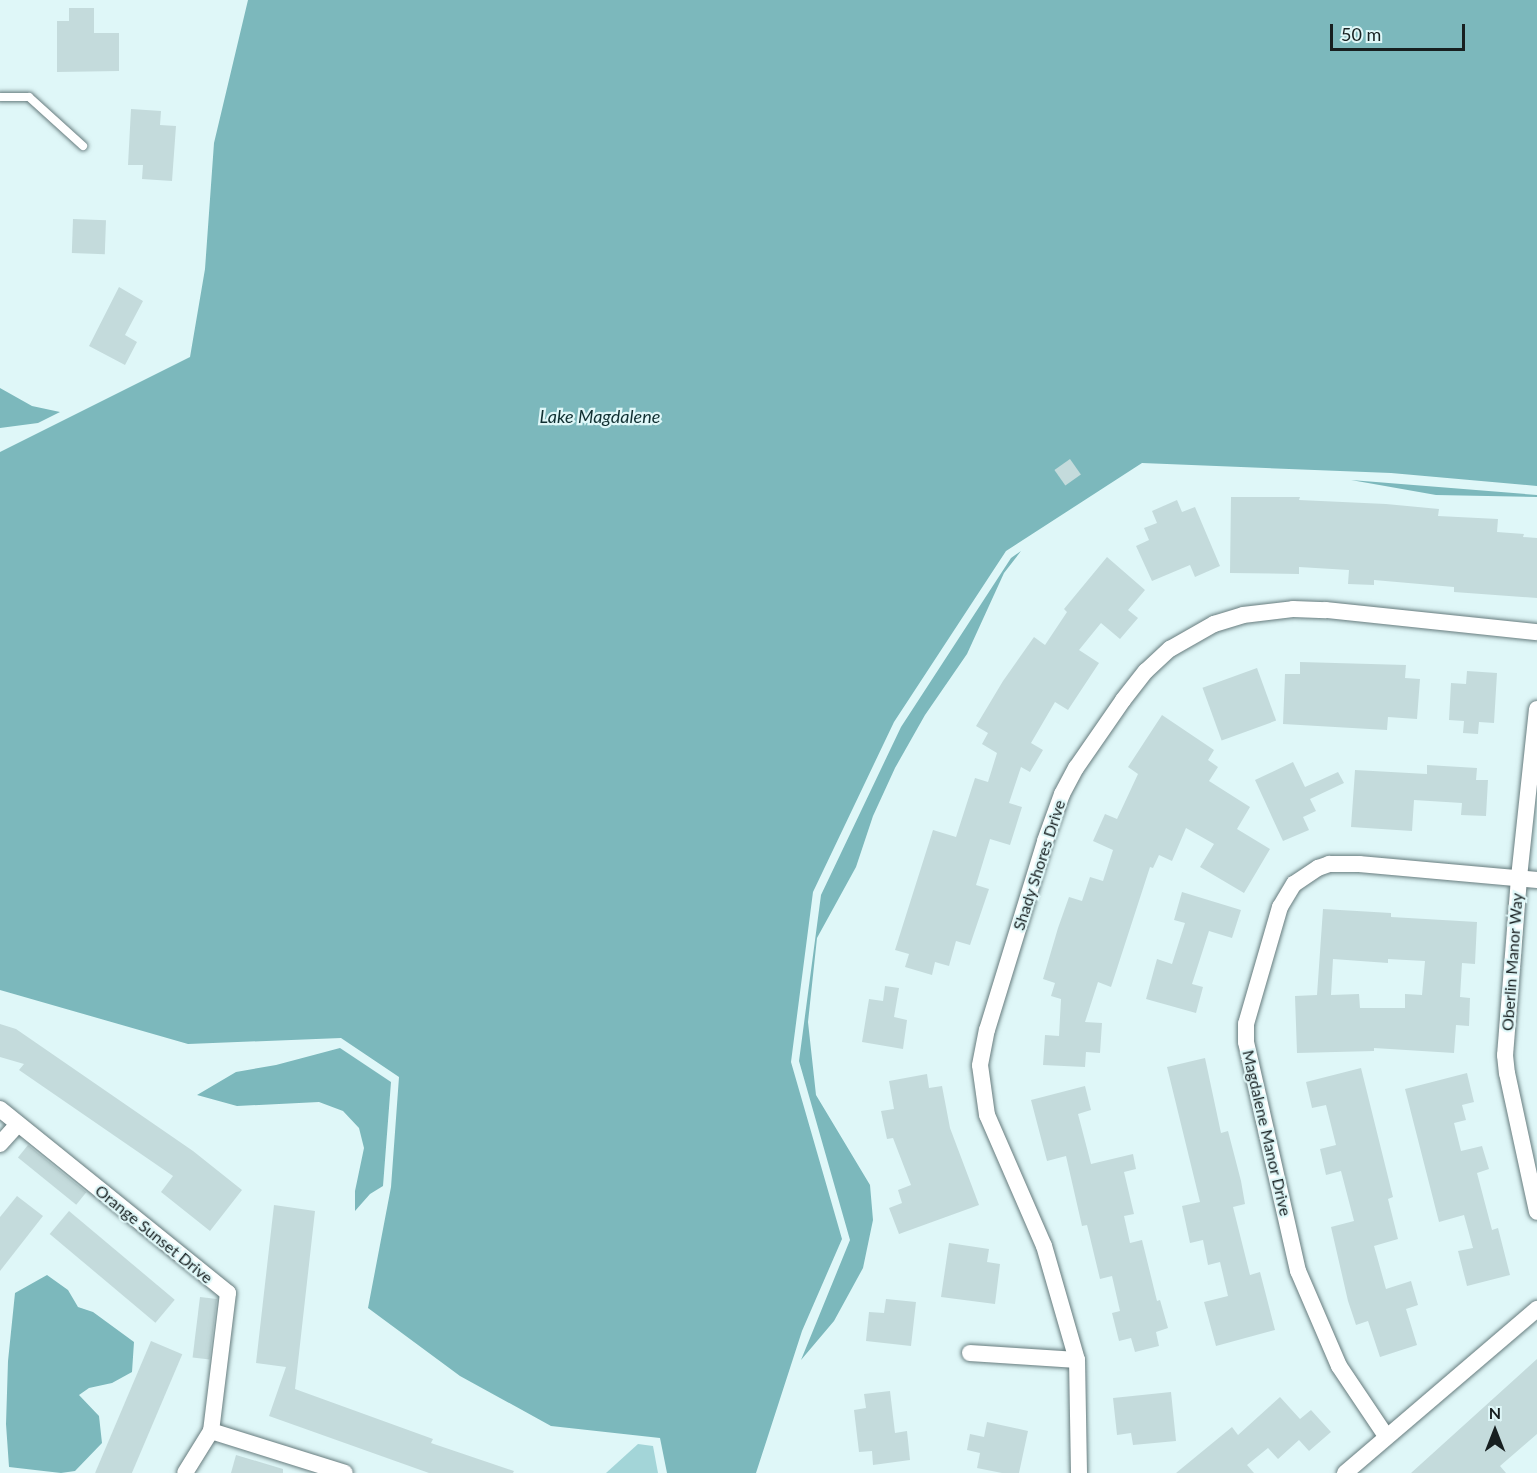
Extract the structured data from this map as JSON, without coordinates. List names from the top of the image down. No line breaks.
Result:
{"streets":{"street":["Shady Shores Drive","Oberlin Manor Way","Magdalene Manor Drive","Orange Sunset Drive"]},"crossings":[["Oberlin Manor Way","Magdalene Manor Drive"]],"water":["Lake Magdalene"],"scale_bar":"50 m","north":"top"}
